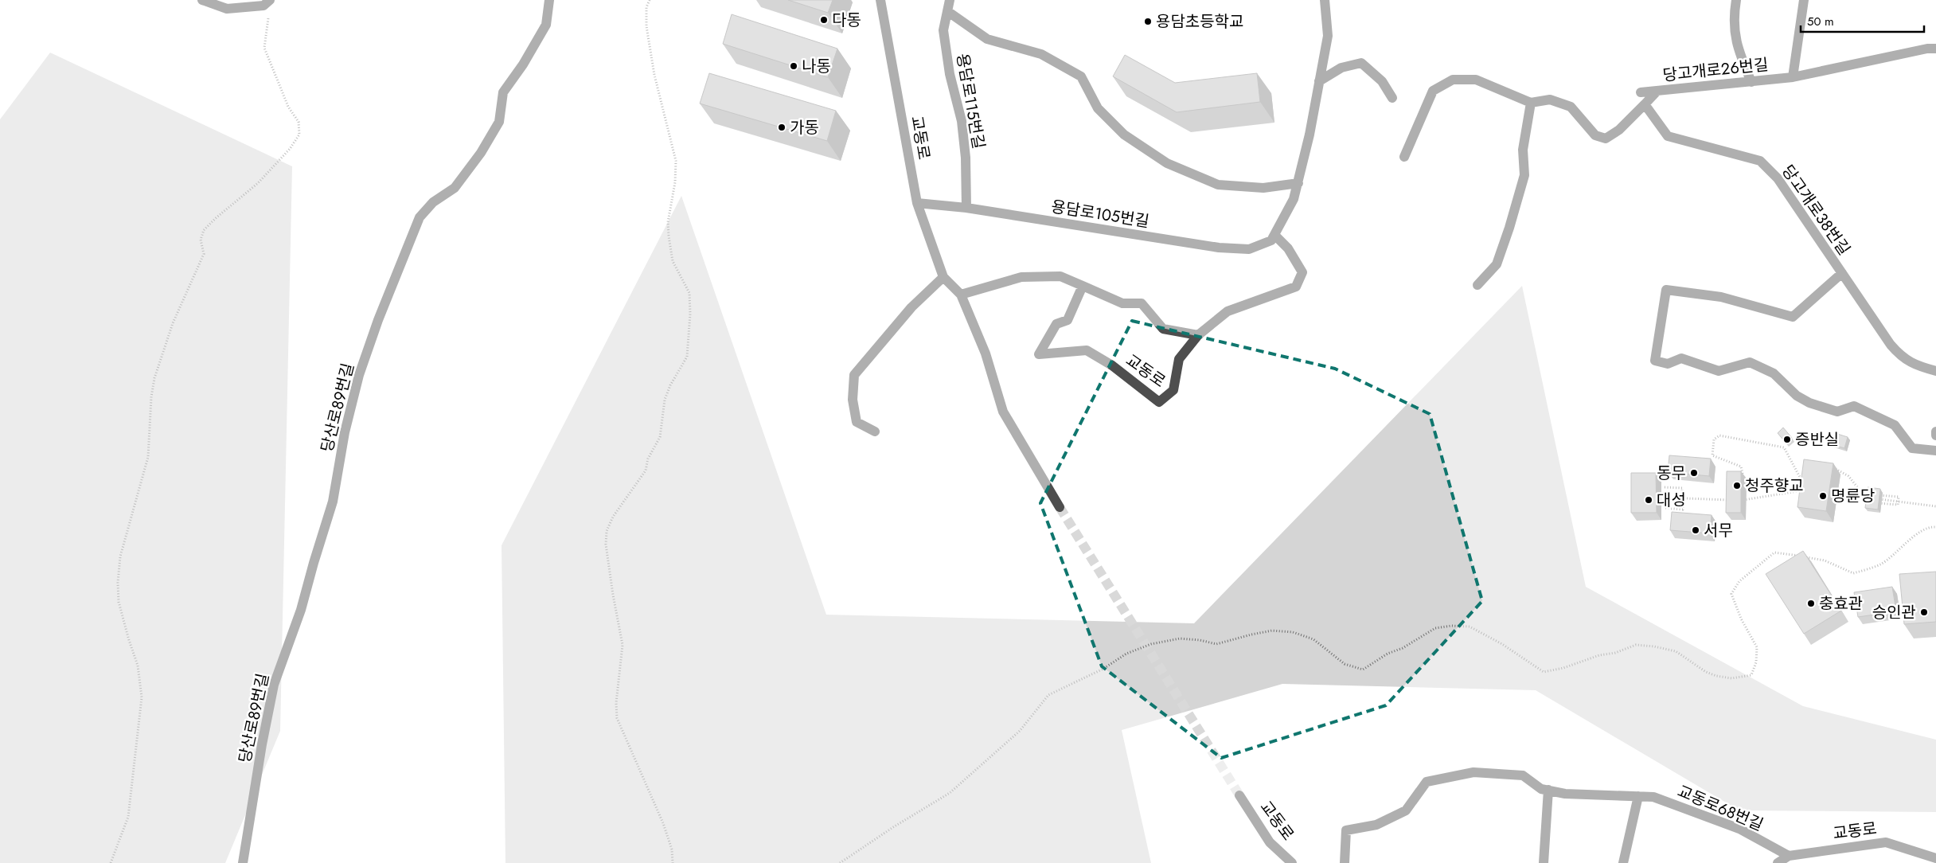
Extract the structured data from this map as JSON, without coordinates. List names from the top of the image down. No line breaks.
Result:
{"streets":{"street":["당고개로26번길","용담로115번길","교동로","당고개로38번길","용담로105번길","당산로89번길","교동로68번길"]},"crossings":[["용담로115번길","용담로105번길"],["교동로","용담로105번길"],["교동로","교동로68번길"]],"places":["다동","용담초등학교","나동","가동","증반실","동무","청주향교","명륜당","대성","서무","충효관","승인관"],"scale_bar":"50 m"}
